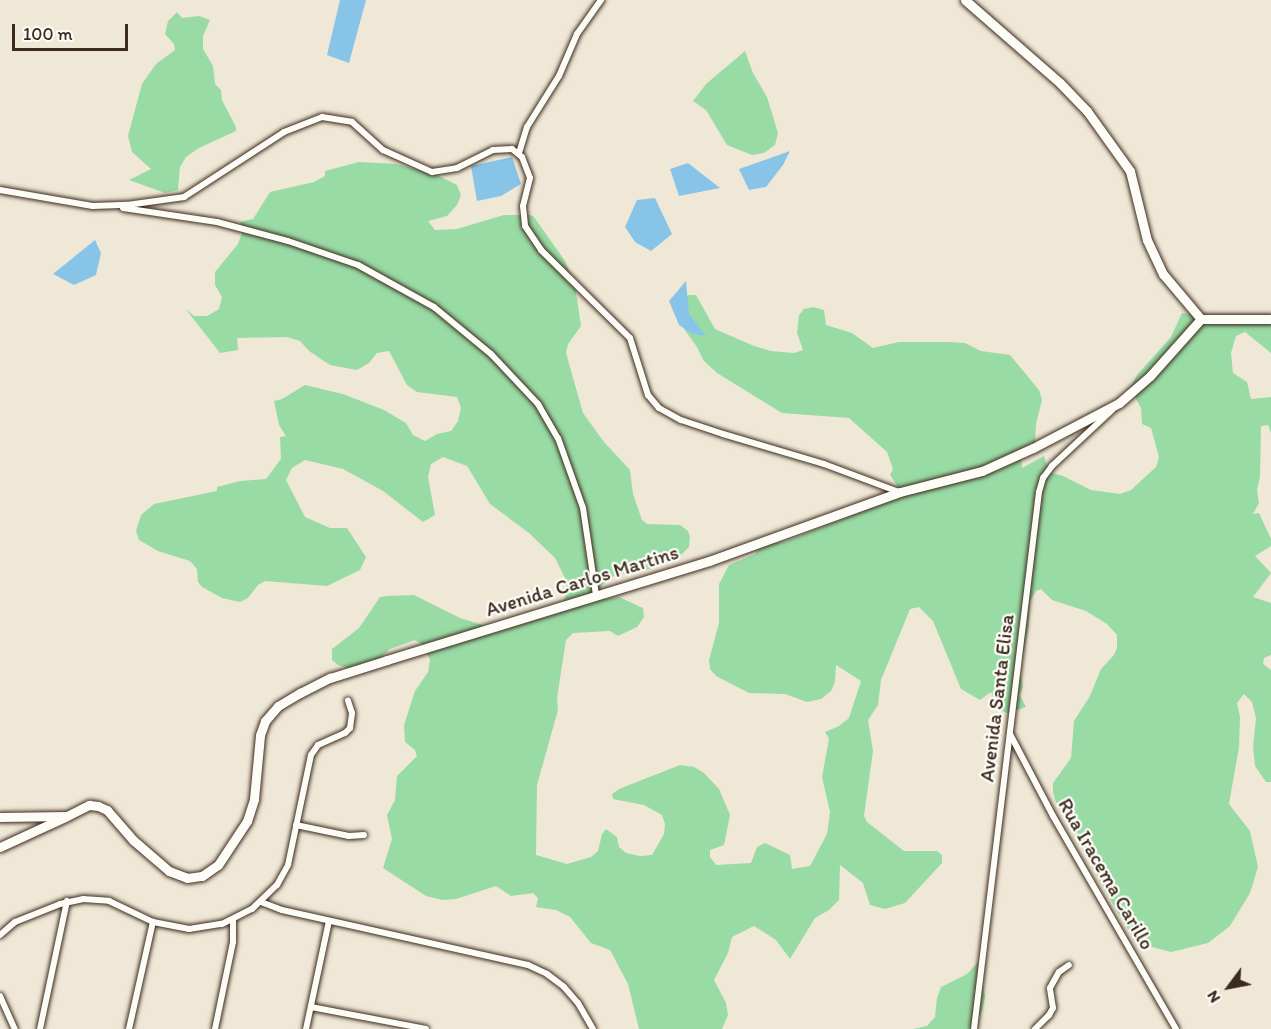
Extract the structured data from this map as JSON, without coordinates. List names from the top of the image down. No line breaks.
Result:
{"streets":{"street":["Avenida Carlos Martins","Avenida Santa Elisa","Rua Iracema Carillo"]},"crossings":[["Avenida Carlos Martins","Avenida Santa Elisa"],["Avenida Santa Elisa","Rua Iracema Carillo"]],"scale_bar":"100 m","north":"bottom left"}
